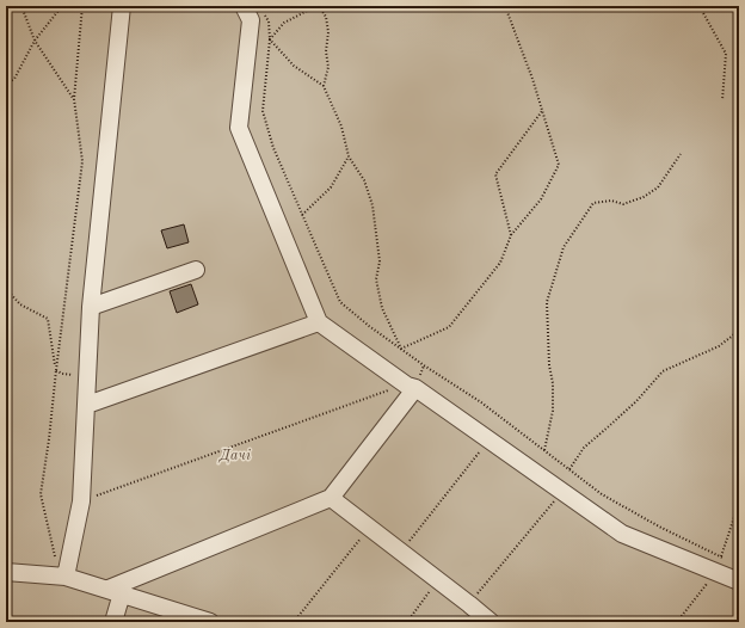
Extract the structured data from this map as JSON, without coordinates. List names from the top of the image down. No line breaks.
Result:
{"parks":["Дачі"]}
